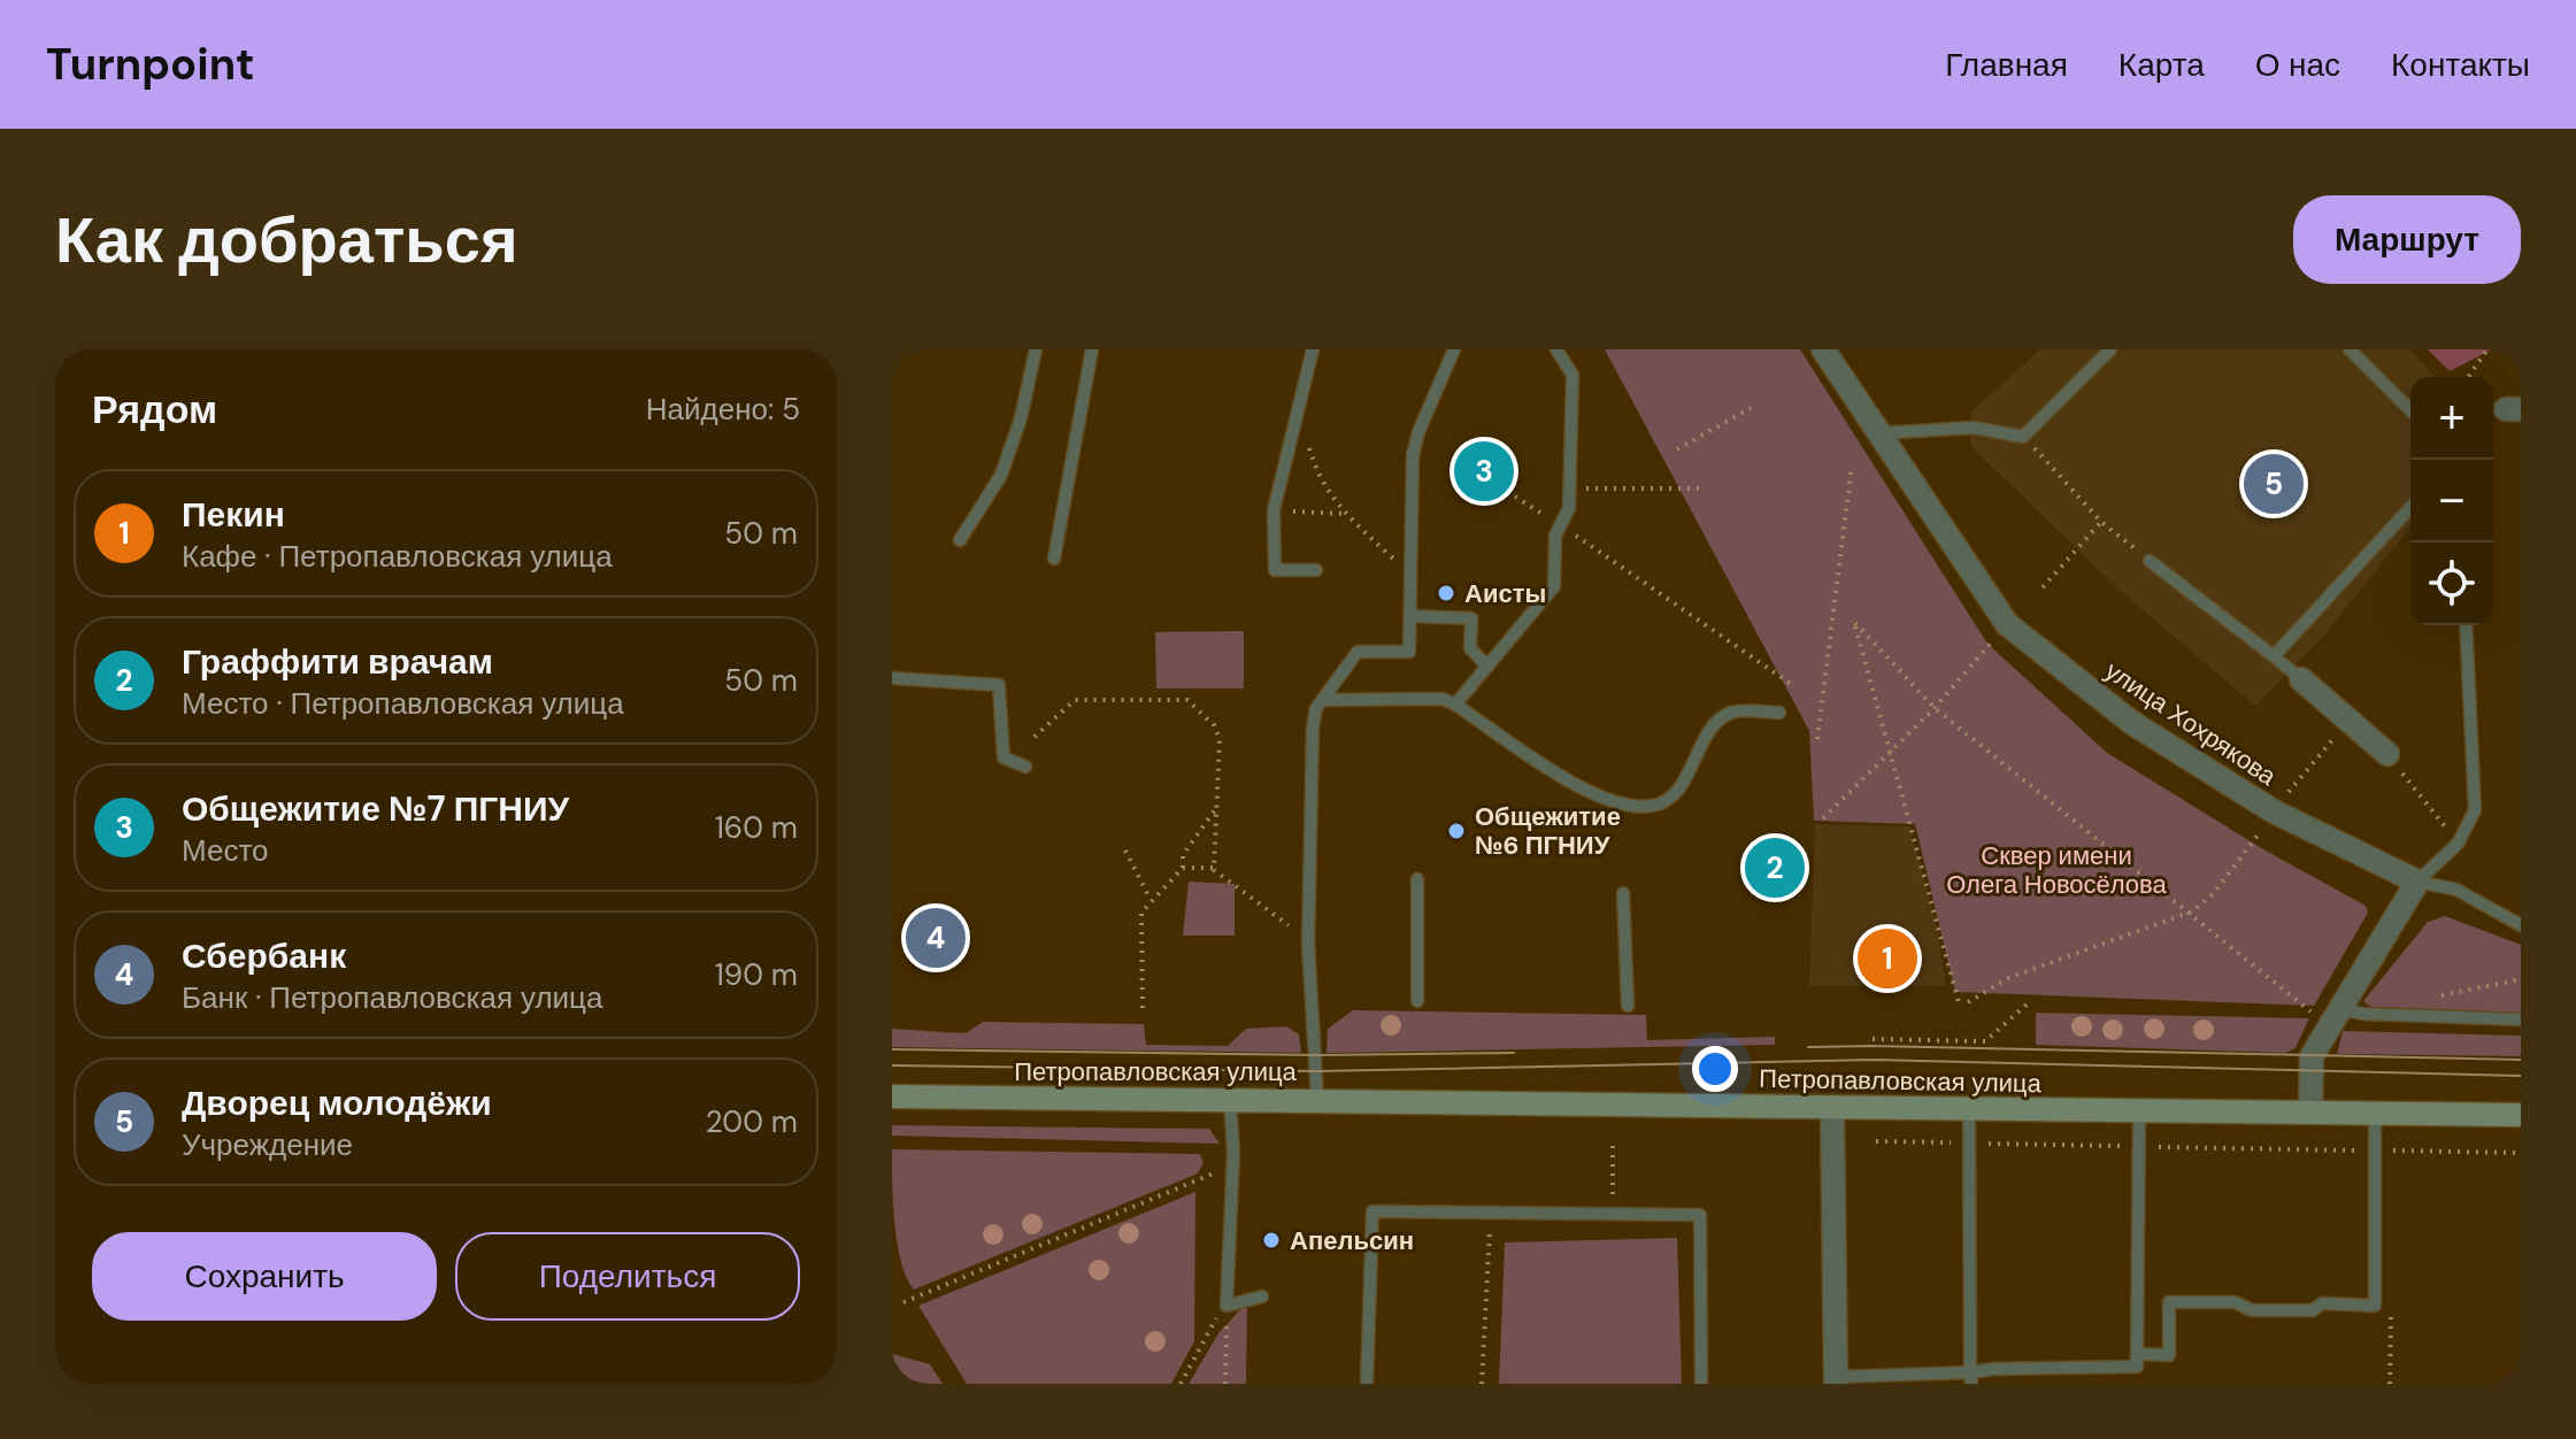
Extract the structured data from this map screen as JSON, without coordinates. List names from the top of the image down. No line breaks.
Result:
{"streets":{"street":["улица Хохрякова","Петропавловская улица"]},"parks":["Сквер имени Олега Новосёлова"],"places":["Аисты","Общежитие №6 ПГНИУ","Апельсин"],"page":{"header":"Turnpoint","nav":["Главная","Карта","О нас","Контакты"],"buttons":["Маршрут",["Сохранить","Поделиться"]],"title":"Как добраться","heading":["Рядом","Найдено: 5"],"map_buttons":["+","−"],"pins":["3","5","2","4","1"],"list":[{"mark":"1","name":"Пекин","note":"Кафе · Петропавловская улица","value":"50 m"},{"mark":"2","name":"Граффити врачам","note":"Место · Петропавловская улица","value":"50 m"},{"mark":"3","name":"Общежитие №7 ПГНИУ","note":"Место","value":"160 m"},{"mark":"4","name":"Сбербанк","note":"Банк · Петропавловская улица","value":"190 m"},{"mark":"5","name":"Дворец молодёжи","note":"Учреждение","value":"200 m"}]}}
